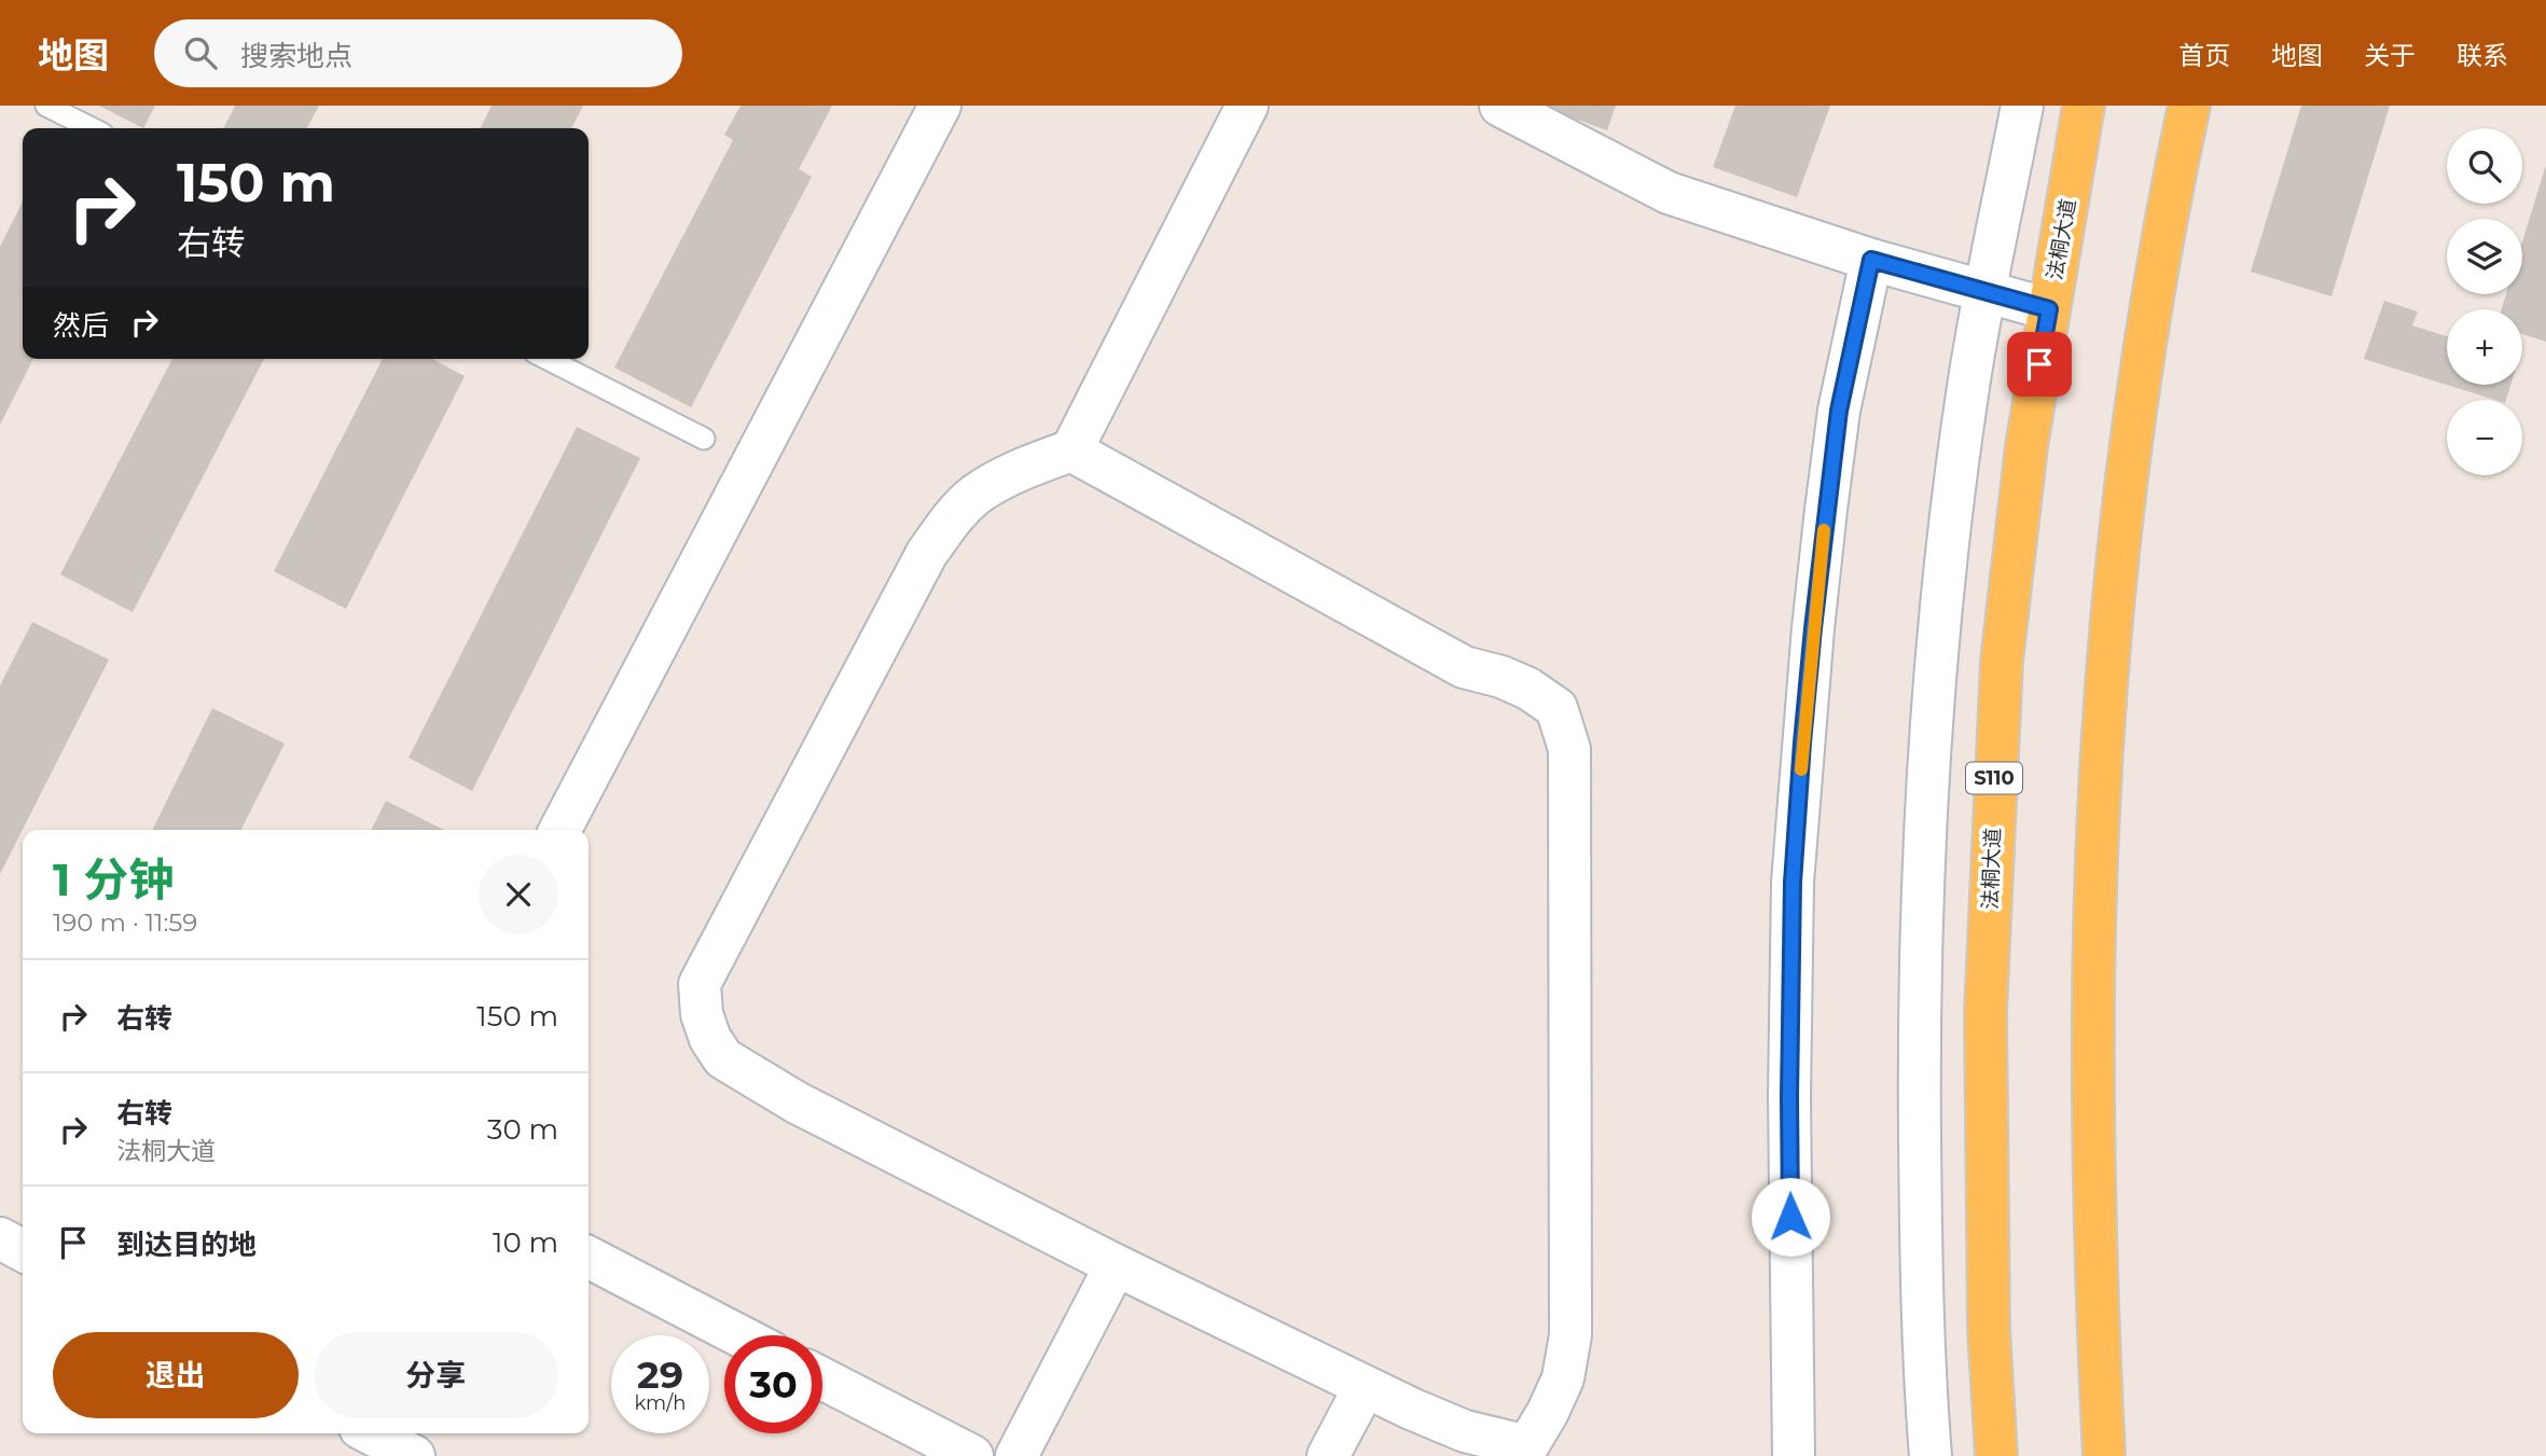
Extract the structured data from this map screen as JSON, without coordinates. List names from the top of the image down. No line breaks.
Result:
{"streets":{"main road":["法桐大道","S110"]},"page":{"header":"地图","search":"搜索地点","nav":["首页","地图","关于","联系"],"map_buttons":["+","−"],"turn":["150 m","右转"],"then":"然后","heading":["1 分钟","190 m · 11:59"],"list":[{"name":"右转","value":"150 m"},{"name":"右转","note":"法桐大道","value":"30 m"},{"name":"到达目的地","value":"10 m"}],"buttons":["退出","分享"],"speed":"29 km/h","limit":"30"}}
